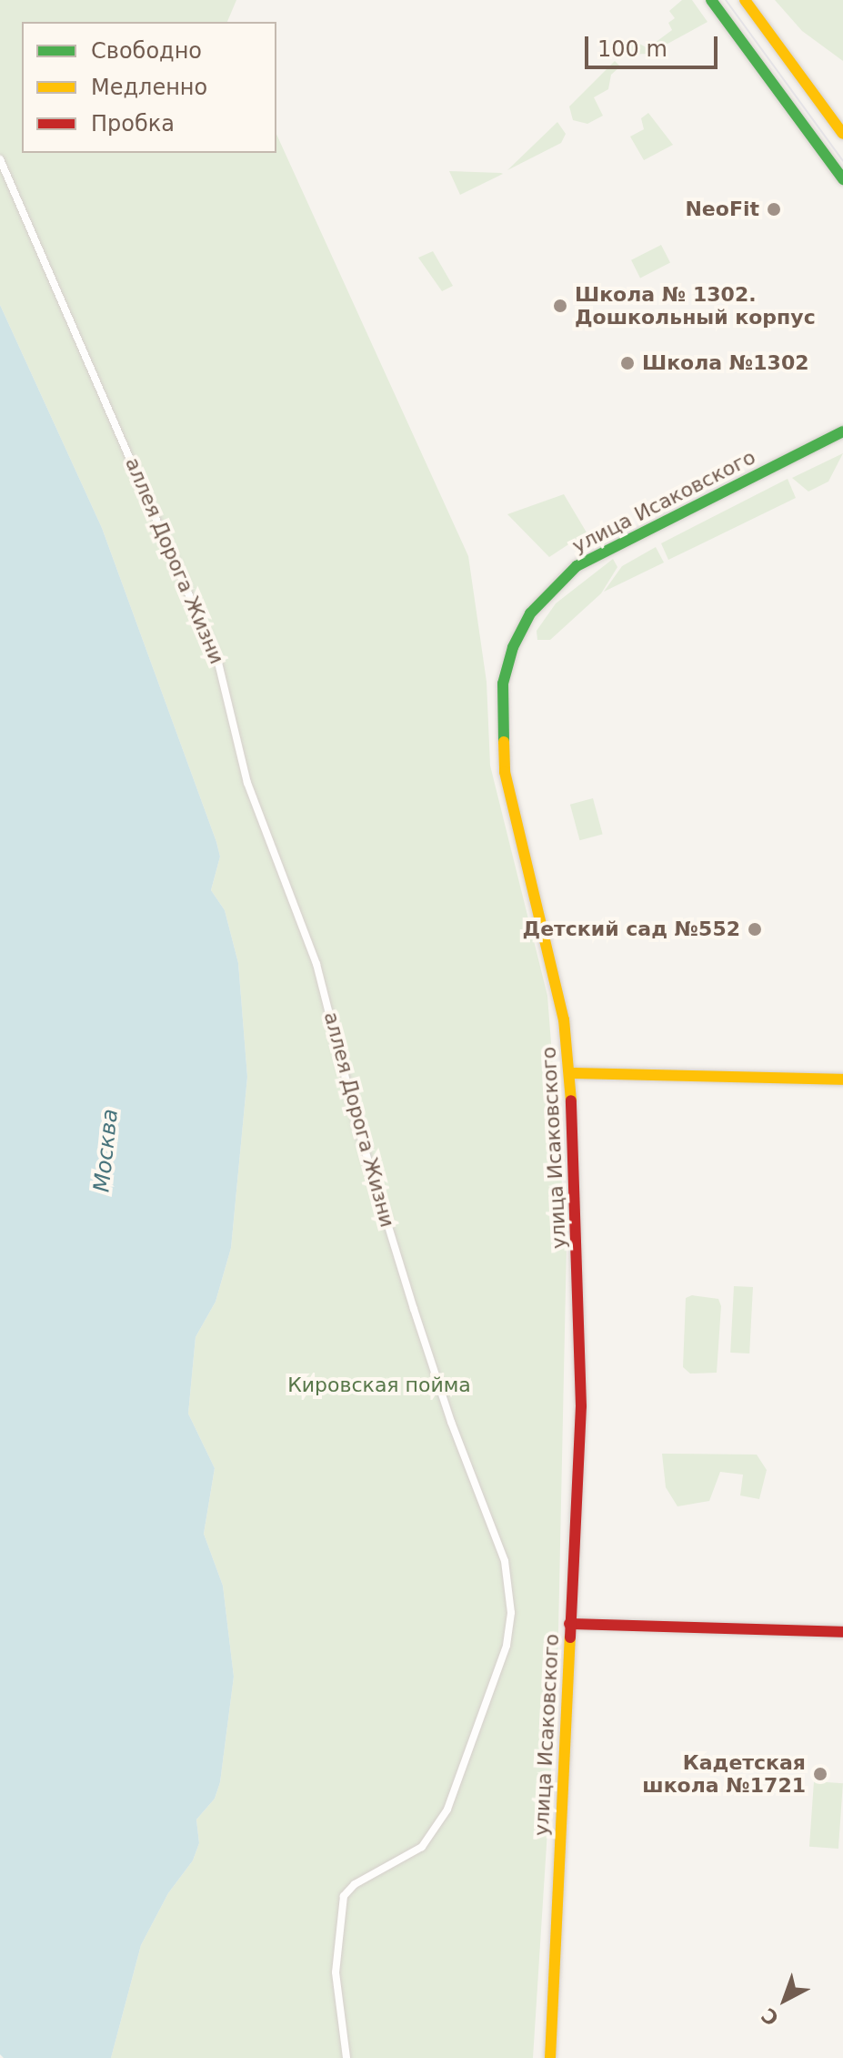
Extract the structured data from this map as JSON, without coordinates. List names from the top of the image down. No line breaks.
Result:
{"streets":{"street":["улица Исаковского","аллея Дорога Жизни"]},"water":["Москва"],"parks":["Кировская пойма"],"places":["NeoFit","Школа № 1302. Дошкольный корпус","Школа №1302","Детский сад №552","Кадетская школа №1721"],"legend":["Свободно","Медленно","Пробка"],"scale_bar":"100 m","north":"bottom left"}
